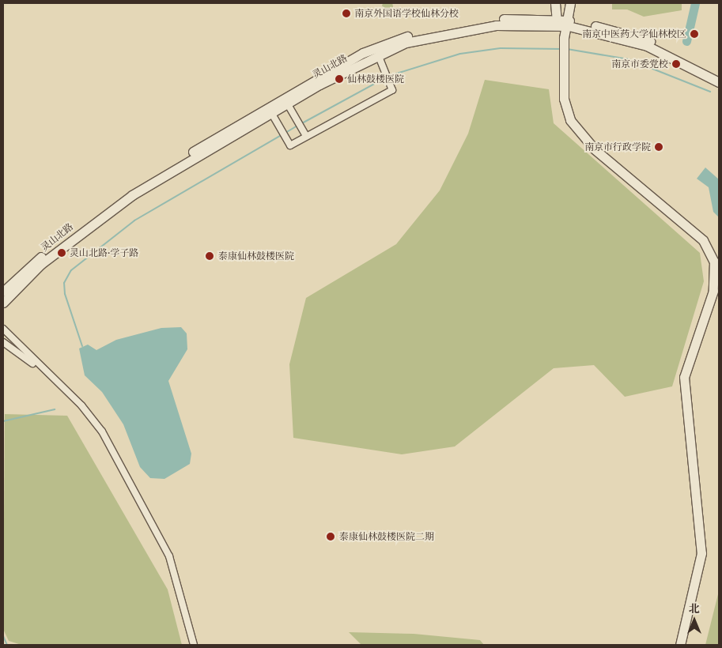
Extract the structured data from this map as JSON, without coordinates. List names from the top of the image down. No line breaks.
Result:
{"streets":{"main road":["灵山北路"]},"places":["南京外国语学校仙林分校","南京中医药大学仙林校区","南京市委党校","仙林鼓楼医院","南京市行政学院","灵山北路·学子路","泰康仙林鼓楼医院","泰康仙林鼓楼医院二期"],"north":"top"}
